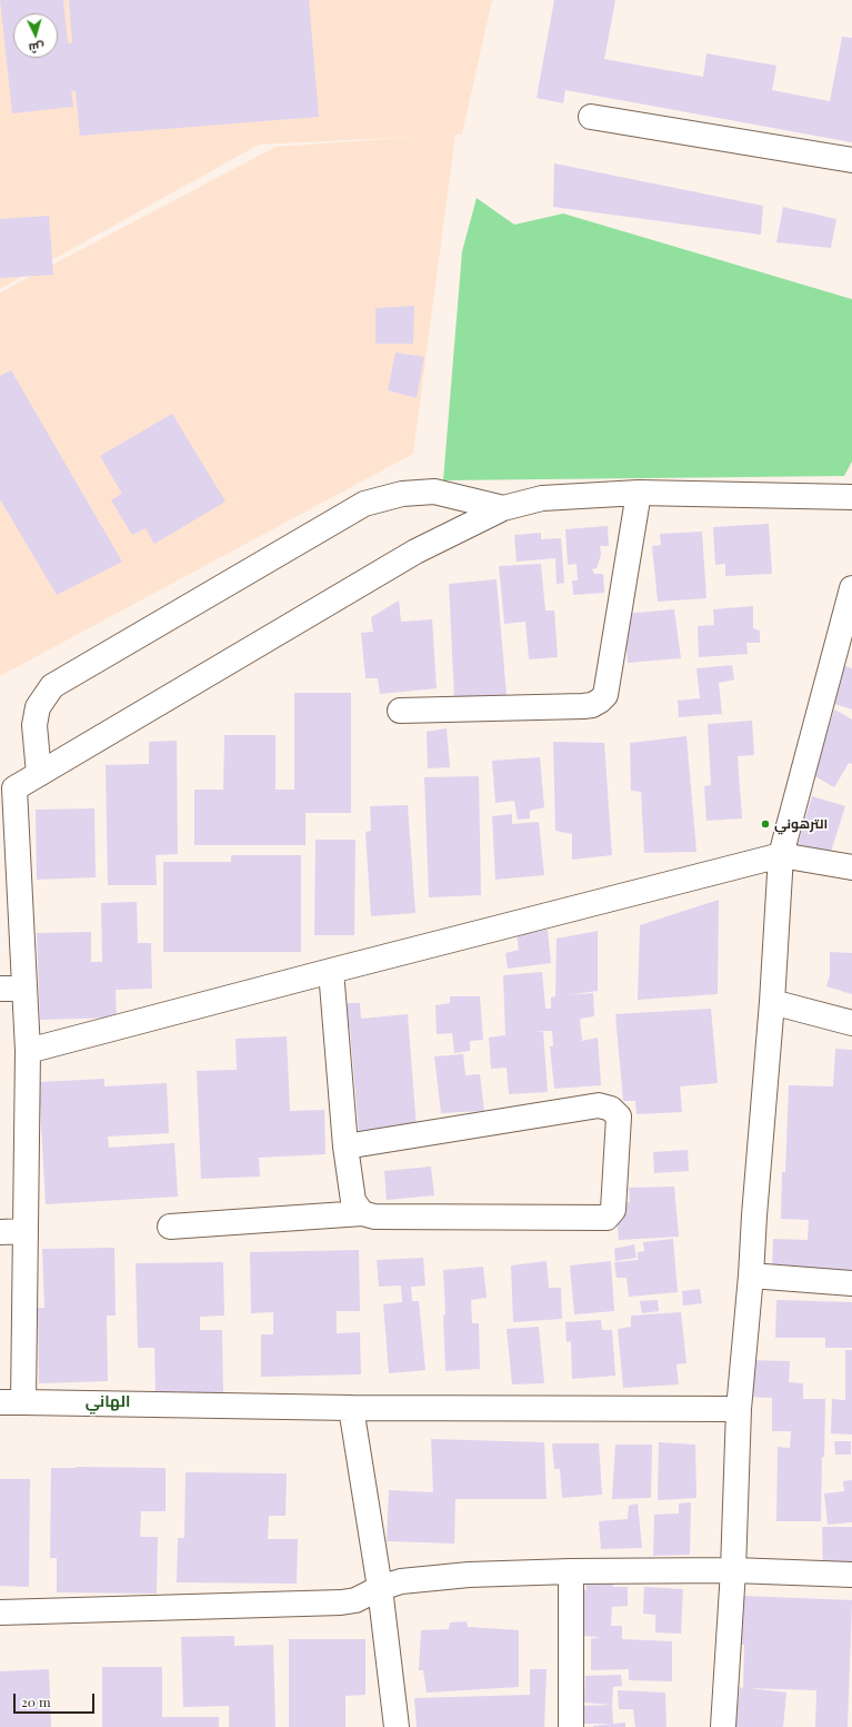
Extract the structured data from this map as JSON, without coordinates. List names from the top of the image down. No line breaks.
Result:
{"districts":["الهاني"],"places":["الترهوني"],"scale_bar":"20 m","north":"bottom"}
